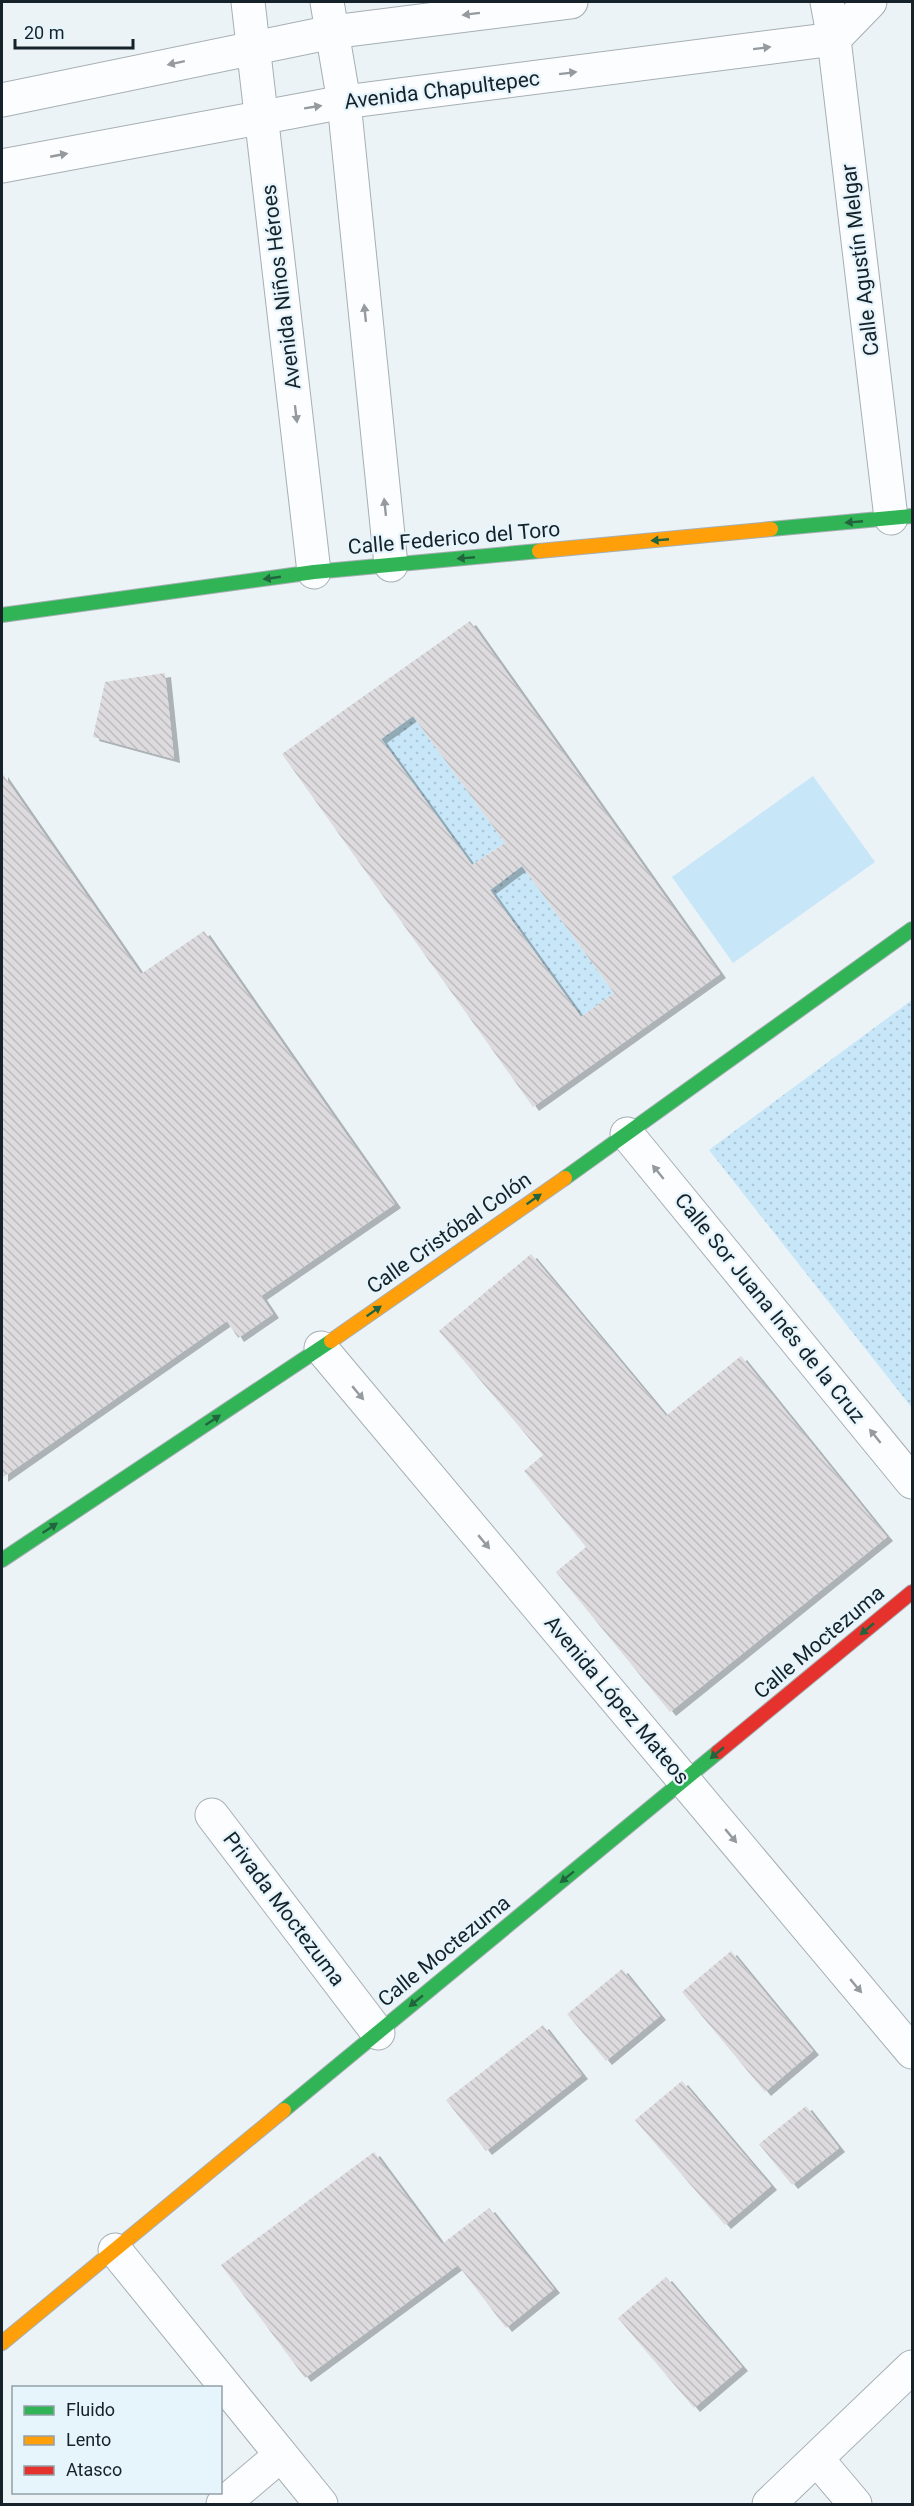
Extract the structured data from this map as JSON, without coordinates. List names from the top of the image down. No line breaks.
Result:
{"streets":{"main road":["Calle Federico del Toro","Calle Cristóbal Colón","Calle Moctezuma"],"street":["Avenida Chapultepec","Calle Agustín Melgar","Avenida Niños Héroes","Calle Sor Juana Inés de la Cruz","Avenida López Mateos","Privada Moctezuma"]},"crossings":[["Avenida Chapultepec","Calle Agustín Melgar"],["Avenida Chapultepec","Avenida Niños Héroes"],["Calle Agustín Melgar","Calle Federico del Toro"],["Avenida Niños Héroes","Calle Federico del Toro"],["Calle Cristóbal Colón","Calle Sor Juana Inés de la Cruz"],["Calle Cristóbal Colón","Avenida López Mateos"],["Calle Moctezuma","Avenida López Mateos"],["Calle Moctezuma","Privada Moctezuma"]],"one_way":["Calle Federico del Toro","Calle Cristóbal Colón","Calle Sor Juana Inés de la Cruz","Calle Moctezuma","Avenida López Mateos"],"legend":["Fluido","Lento","Atasco"],"scale_bar":"20 m"}
